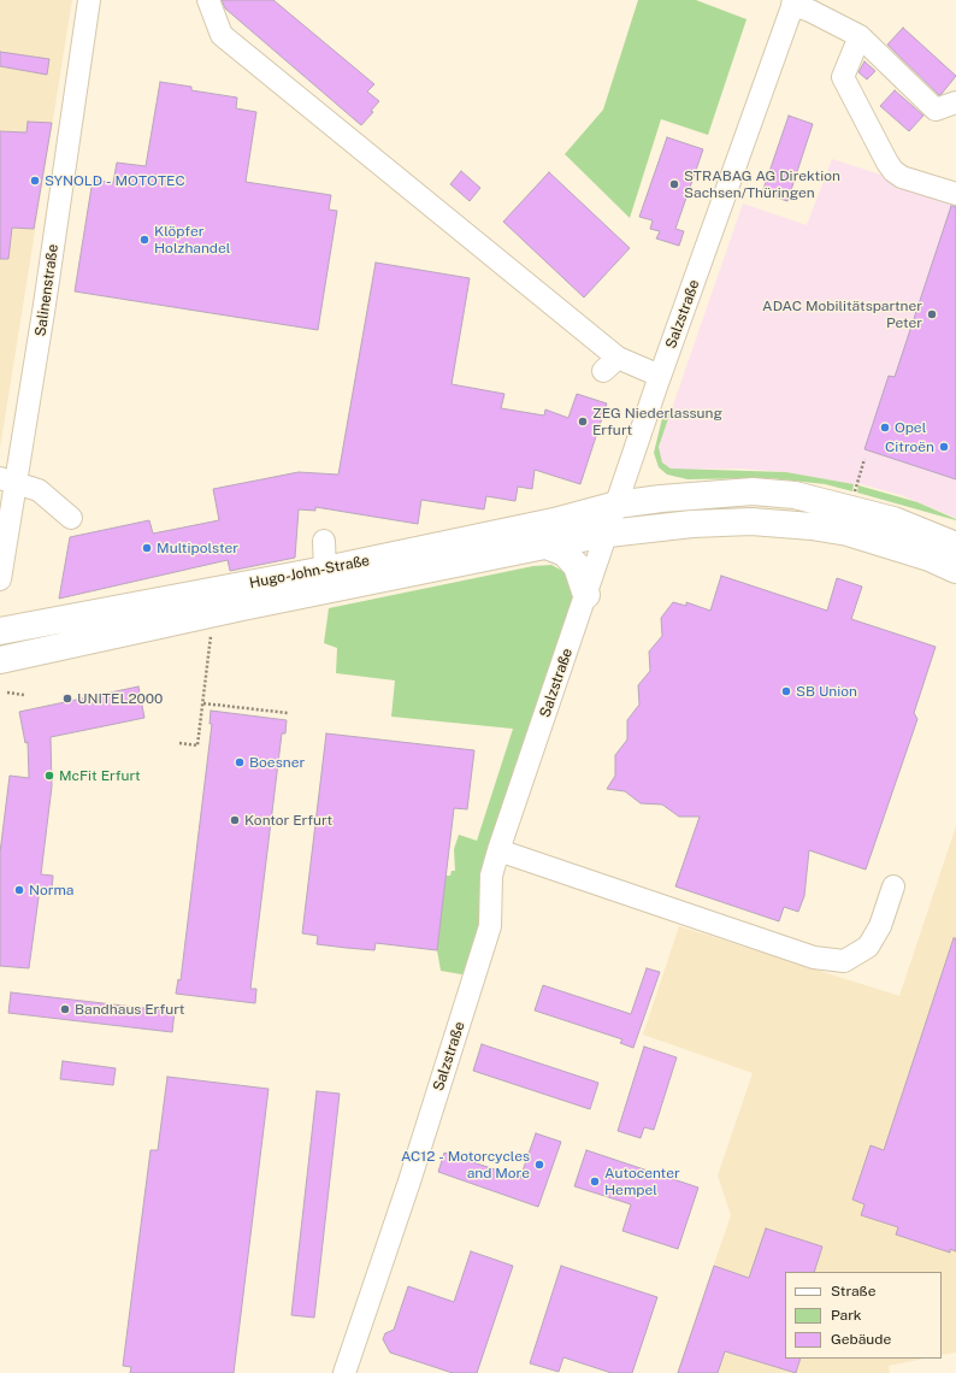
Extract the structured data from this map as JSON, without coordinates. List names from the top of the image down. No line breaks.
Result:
{"streets":{"main road":["Hugo-John-Straße"],"street":["Salinenstraße","Salzstraße"]},"crossings":[["Salzstraße","Hugo-John-Straße"]],"places":["SYNOLD - MOTOTEC","STRABAG AG Direktion Sachsen/Thüringen","Klöpfer Holzhandel","ADAC Mobilitätspartner Peter","ZEG Niederlassung Erfurt","Opel","Citroën","Multipolster","SB Union","UNITEL2000","Boesner","McFit Erfurt","Kontor Erfurt","Norma","Bandhaus Erfurt","AC12 - Motorcycles and More","Autocenter Hempel"],"legend":["Straße","Park","Gebäude"]}
